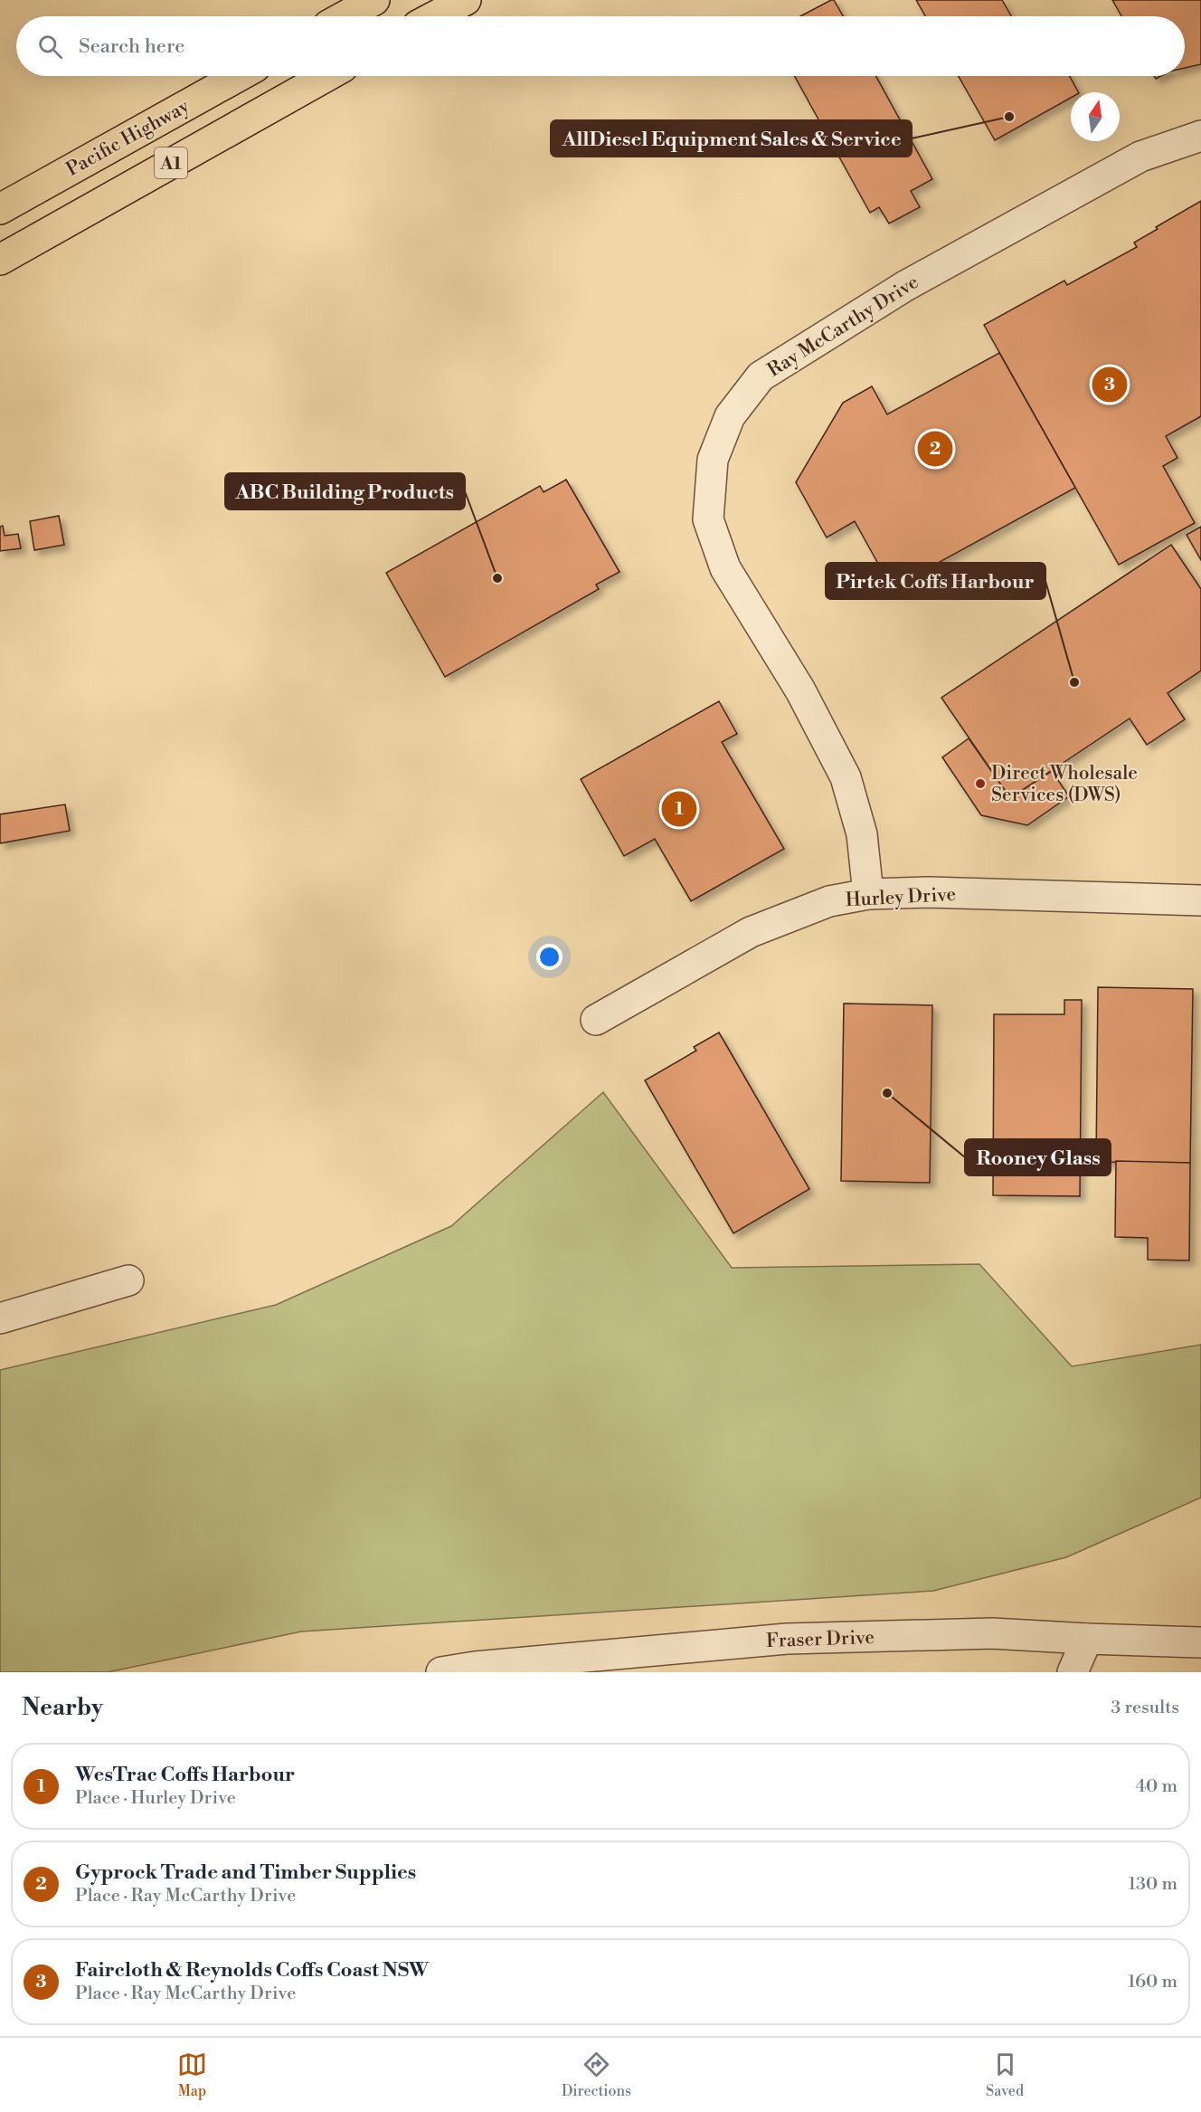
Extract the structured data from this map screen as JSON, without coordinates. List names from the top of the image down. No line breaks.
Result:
{"streets":{"highway":["Pacific Highway","A1"],"street":["Ray McCarthy Drive","Hurley Drive","Fraser Drive"]},"crossings":[["Ray McCarthy Drive","Hurley Drive"]],"places":["AllDiesel Equipment Sales & Service","ABC Building Products","Pirtek Coffs Harbour","Direct Wholesale Services (DWS)","Rooney Glass"],"north":"top","page":{"search":"Search here","pins":["3","2","1"],"heading":["Nearby","3 results"],"list":[{"mark":"1","name":"WesTrac Coffs Harbour","note":"Place · Hurley Drive","value":"40 m"},{"mark":"2","name":"Gyprock Trade and Timber Supplies","note":"Place · Ray McCarthy Drive","value":"130 m"},{"mark":"3","name":"Faircloth & Reynolds Coffs Coast NSW","note":"Place · Ray McCarthy Drive","value":"160 m"}],"nav":["Map","Directions","Saved"]}}
